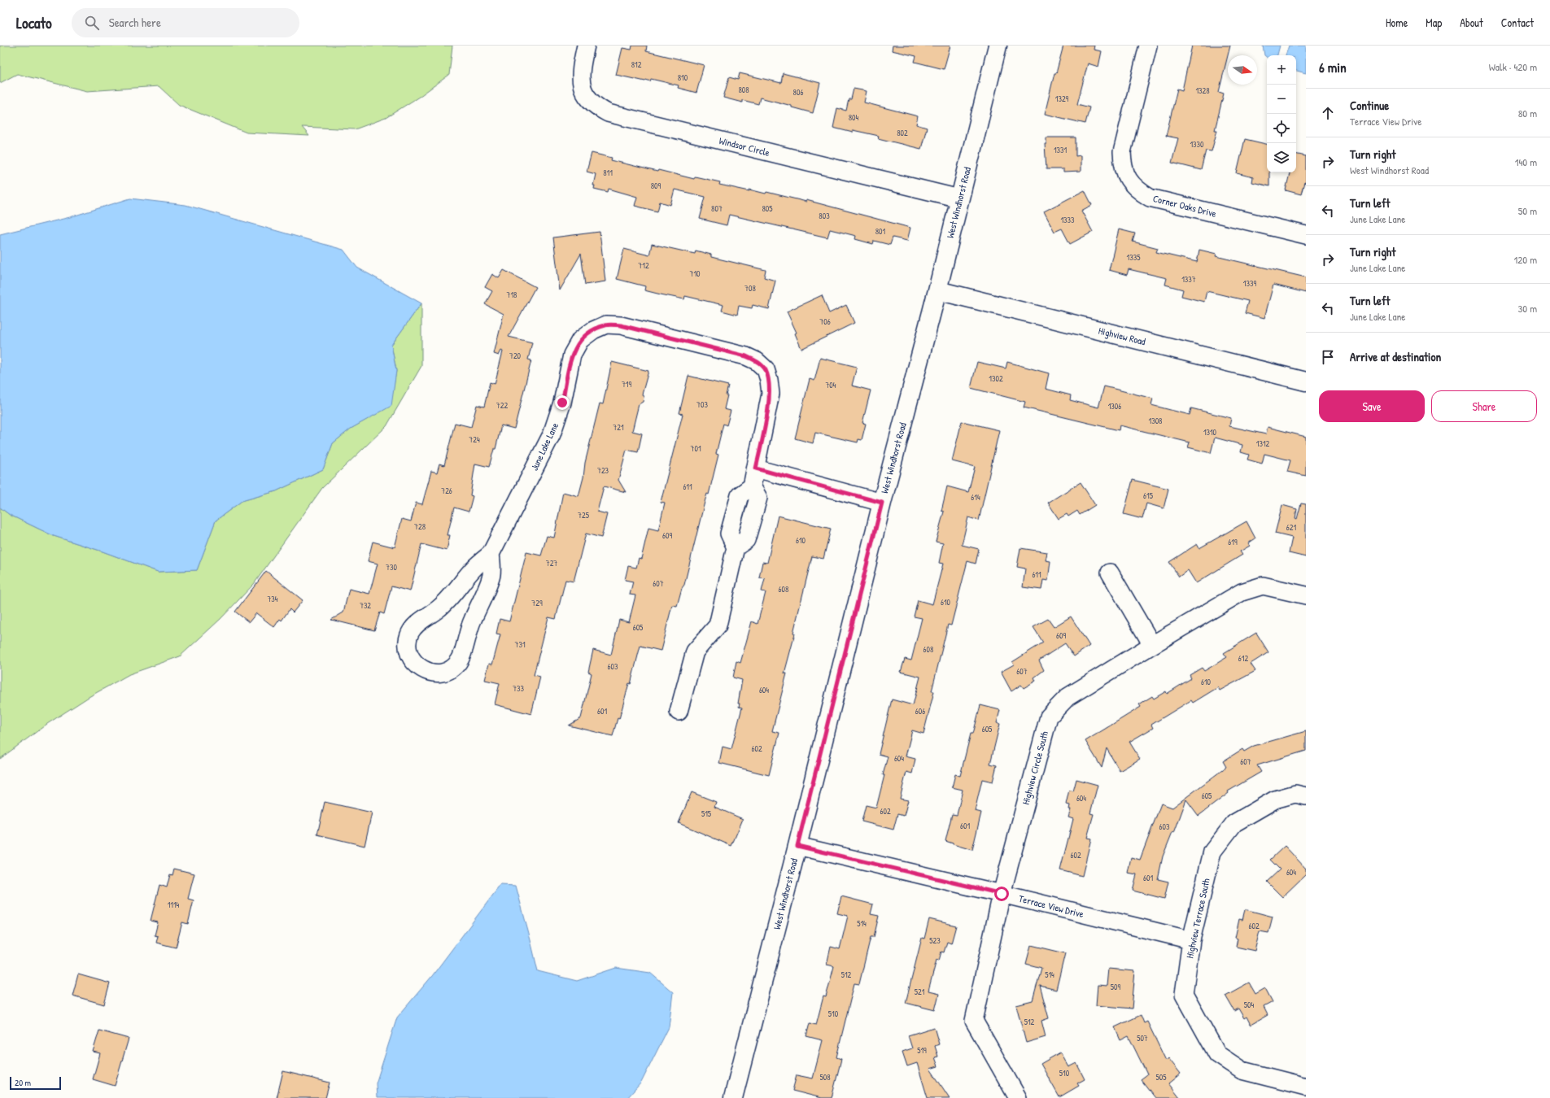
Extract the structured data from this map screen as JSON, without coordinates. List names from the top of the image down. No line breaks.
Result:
{"streets":{"street":["Windsor Circle","West Windhorst Road","Corner Oaks Drive","Highview Road","June Lake Lane","Highview Circle South","Terrace View Drive","Highview Terrace South"]},"crossings":[["Windsor Circle","West Windhorst Road"],["West Windhorst Road","Highview Road"],["West Windhorst Road","Terrace View Drive"],["Highview Circle South","Terrace View Drive"],["Terrace View Drive","Highview Terrace South"]],"house_numbers":["812","810","808","1328","806","1329","804","802","1330","1331","811","809","807","805","803","1333","801","1335","712","710","1337","1339","708","718","706","720","1302","719","704","703","722","1306","1308","721","1310","724","1312","701","723","611","726","615","614","725","728","621","609","610","619","727","730","611","607","608","734","610","729","732","605","609","731","608","612","603","607","610","733","604","601","606","605","602","604","607","605","604","602","515","601","603","602","604","601","1114","514","602","523","512","514","509","521","504","510","512","507","519","510","508","505"],"scale_bar":"20 m","north":"right","page":{"header":"Locato","search":"Search here","nav":["Home","Map","About","Contact"],"heading":["6 min","Walk · 420 m"],"map_buttons":["+","−"],"list":[["Continue","Terrace View Drive","80 m"],["Turn right","West Windhorst Road","140 m"],["Turn left","June Lake Lane","50 m"],["Turn right","June Lake Lane","120 m"],["Turn left","June Lake Lane","30 m"],"Arrive at destination"],"buttons":["Save","Share"],"scale":"20 m"}}
